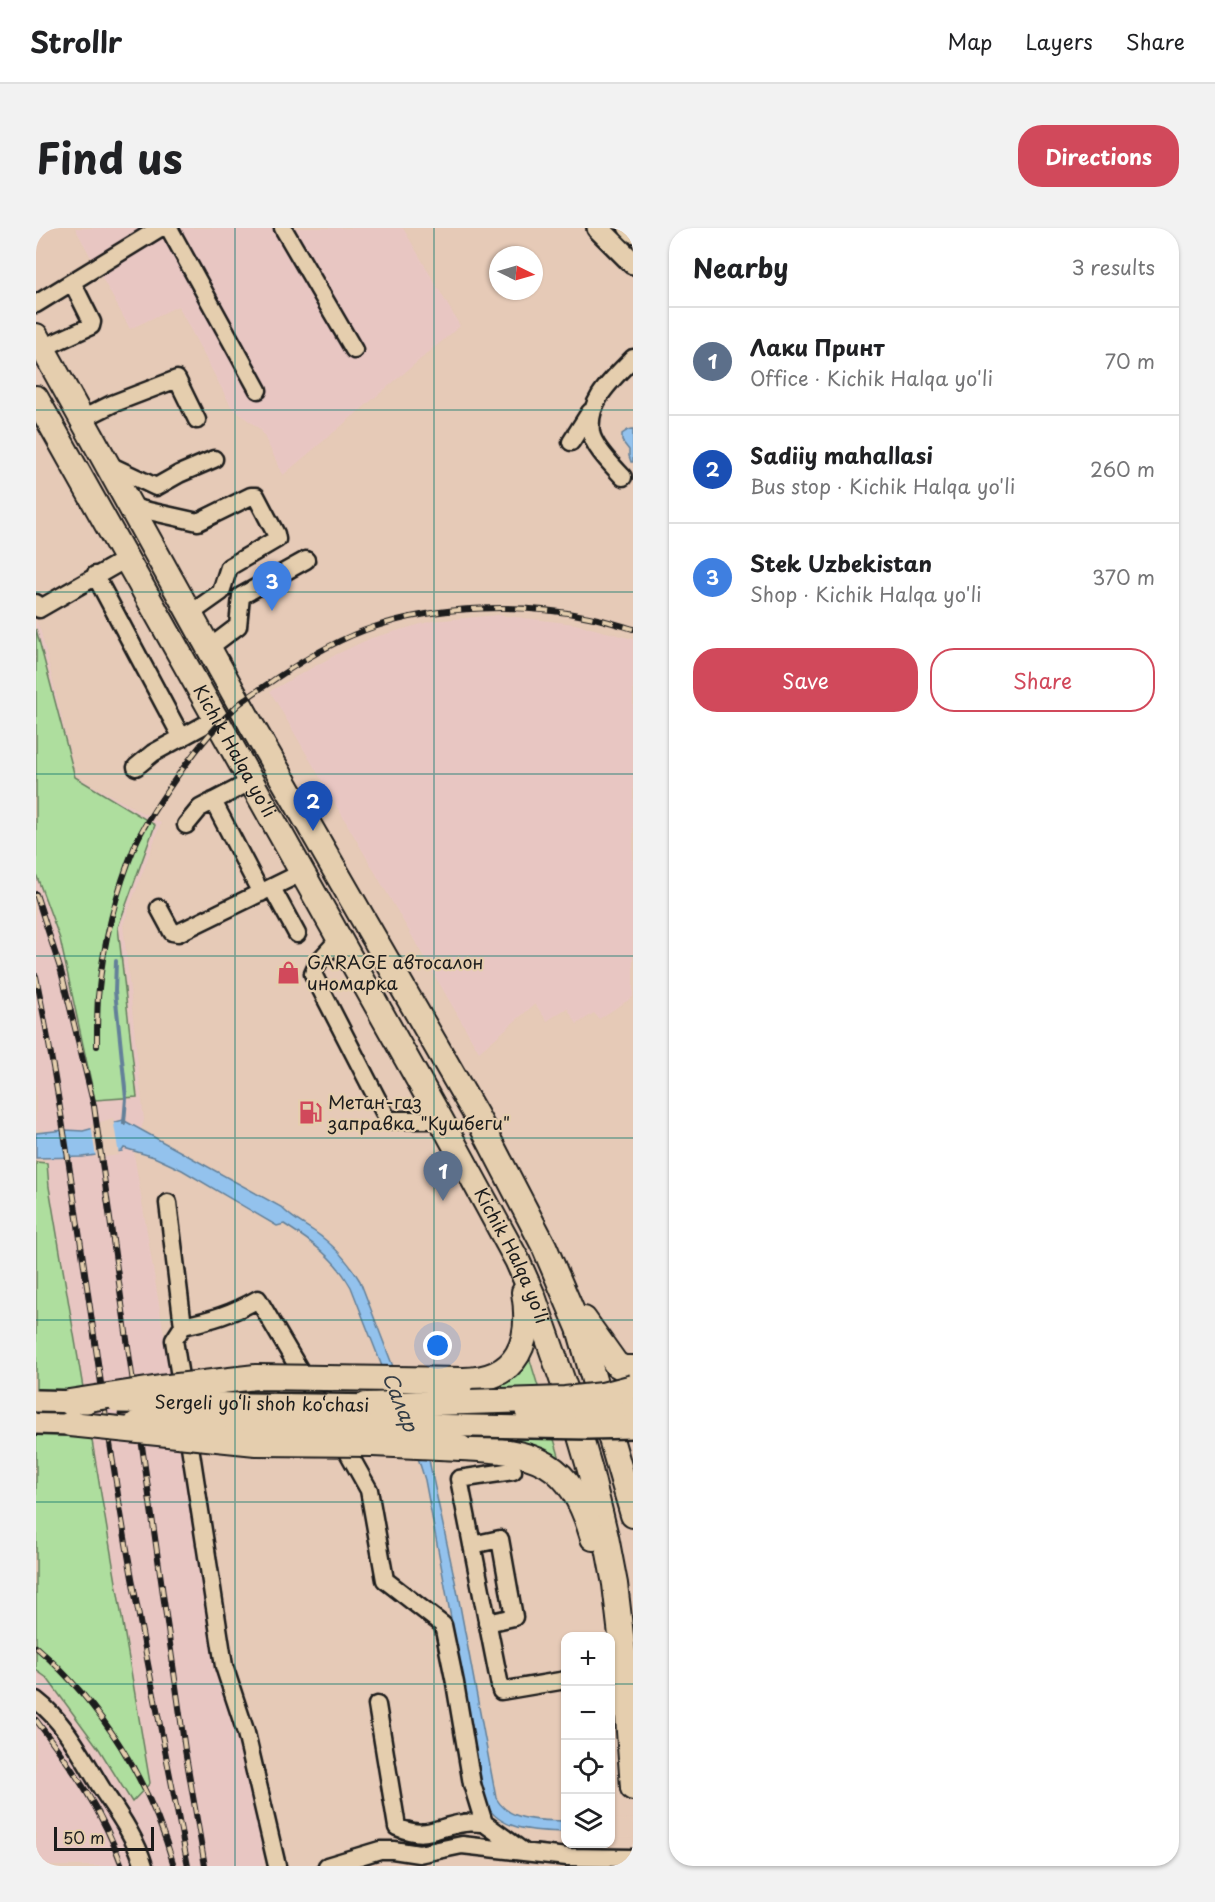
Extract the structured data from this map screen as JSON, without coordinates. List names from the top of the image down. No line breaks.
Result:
{"streets":{"highway":["Kichik Halqa yo'li"],"main road":["Sergeli yo‘li shoh ko‘chasi"]},"water":["Салар"],"places":{"shop":["GARAGE автосалон иномарка"],"fuel station":["Метан-газ заправка \"Кушбеги\""]},"scale_bar":"50 m","north":"right","page":{"header":"Strollr","nav":["Map","Layers","Share"],"title":"Find us","buttons":["Directions",["Save","Share"]],"heading":["Nearby","3 results"],"list":[{"mark":"1","name":"Лаки Принт","note":"Office · Kichik Halqa yo'li","value":"70 m"},{"mark":"2","name":"Sadiiy mahallasi","note":"Bus stop · Kichik Halqa yo'li","value":"260 m"},{"mark":"3","name":"Stek Uzbekistan","note":"Shop · Kichik Halqa yo'li","value":"370 m"}],"pins":["3","2","1"],"map_buttons":["+","−"],"scale":"50 m"}}
